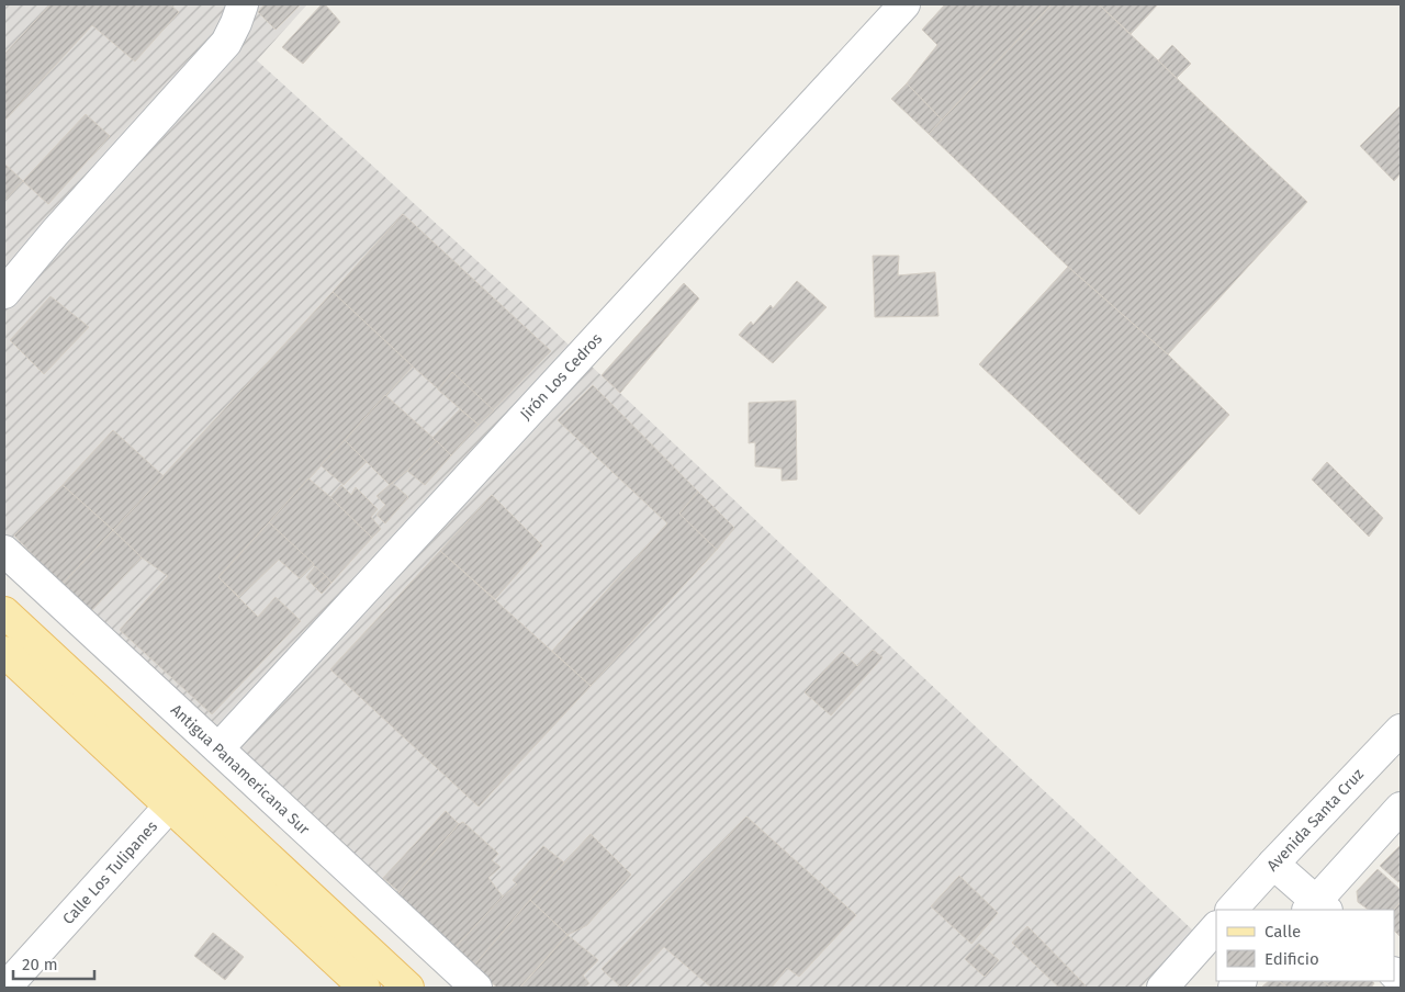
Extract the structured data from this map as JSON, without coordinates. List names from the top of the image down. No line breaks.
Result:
{"streets":{"street":["Jirón Los Cedros","Antigua Panamericana Sur","Avenida Santa Cruz","Calle Los Tulipanes"]},"crossings":[["Jirón Los Cedros","Antigua Panamericana Sur"]],"legend":["Calle","Edificio"],"scale_bar":"20 m"}
